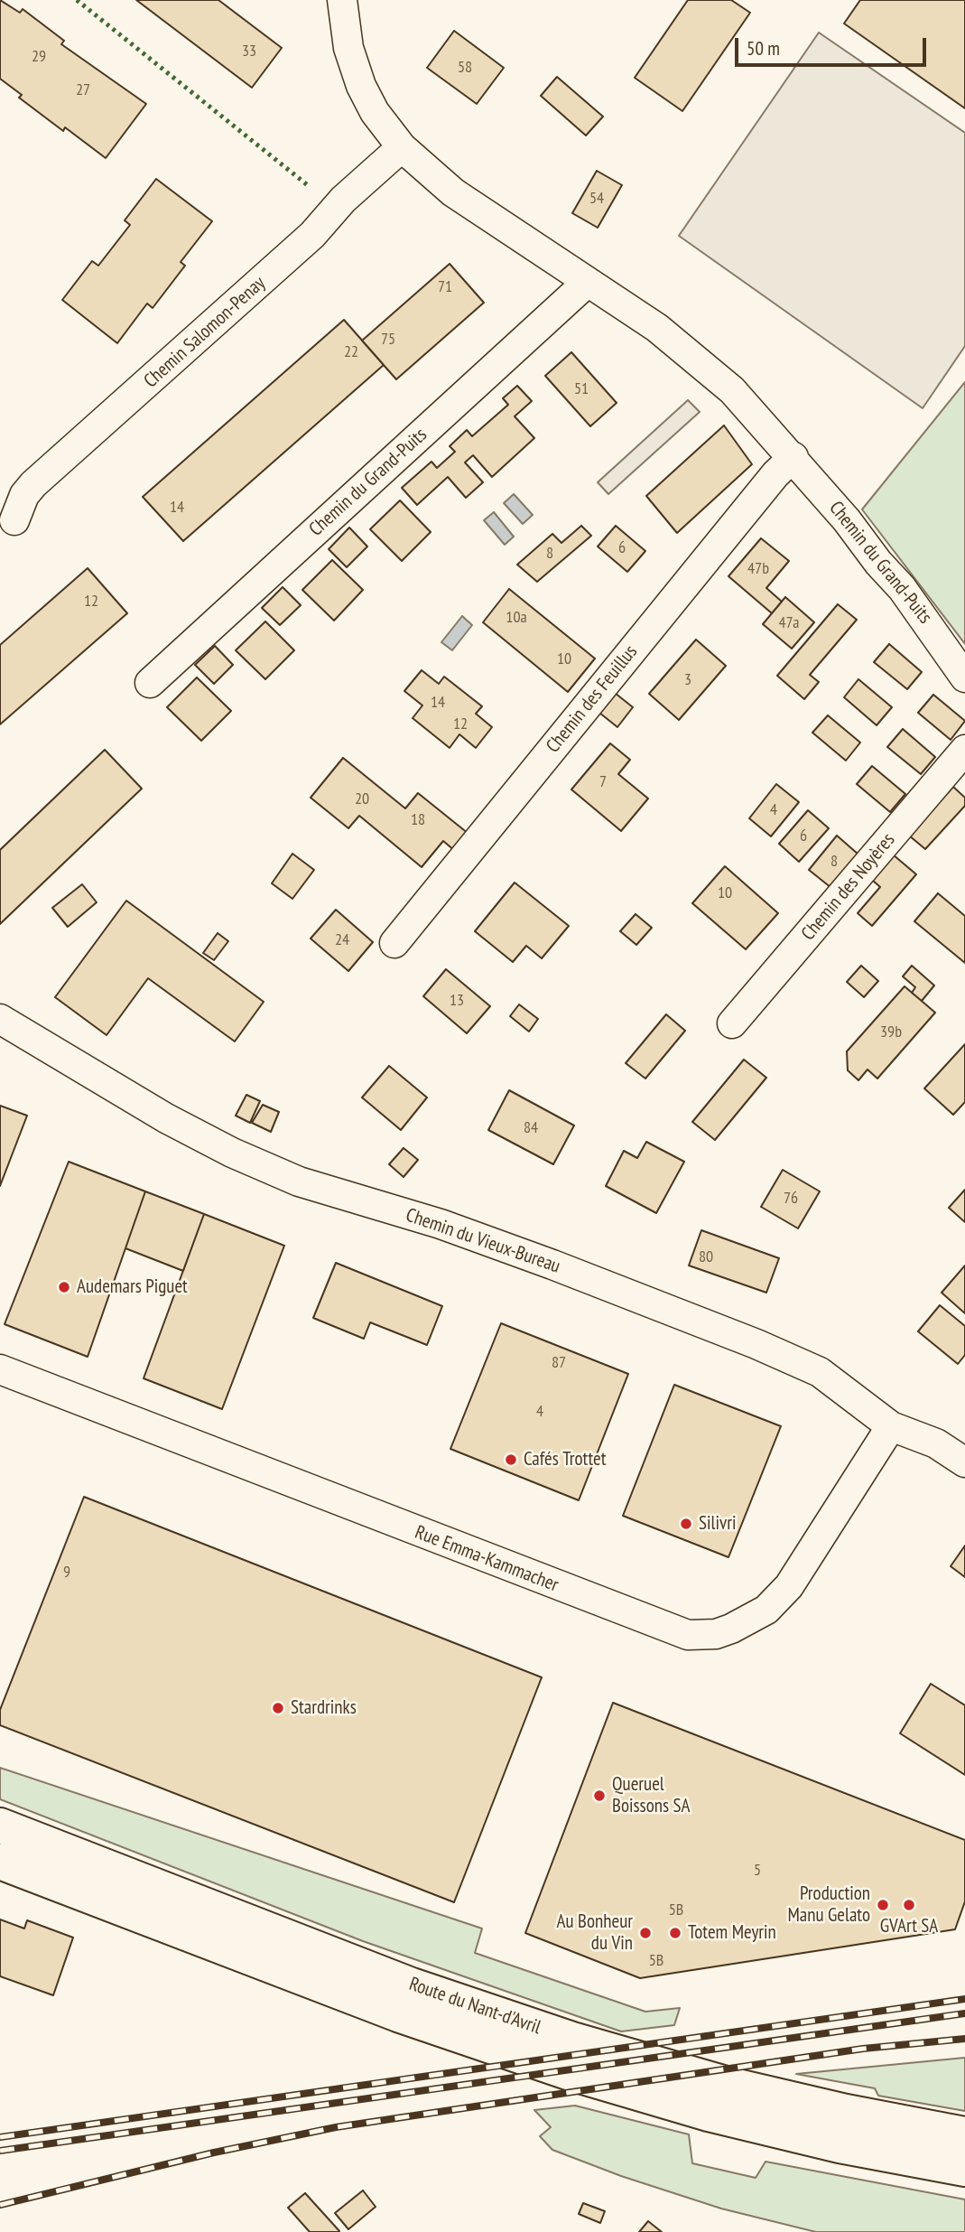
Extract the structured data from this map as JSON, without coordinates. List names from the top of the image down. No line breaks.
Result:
{"streets":{"main road":["Route du Nant-d'Avril"],"street":["Chemin Salomon-Penay","Chemin du Grand-Puits","Chemin des Feuillus","Chemin des Noyères","Chemin du Vieux-Bureau","Rue Emma-Kammacher"]},"crossings":[["Chemin Salomon-Penay","Chemin du Grand-Puits"],["Chemin du Grand-Puits","Chemin des Feuillus"],["Chemin du Vieux-Bureau","Rue Emma-Kammacher"]],"places":["Audemars Piguet","Cafés Trottet","Silivri","Stardrinks","Queruel Boissons SA","Production Manu Gelato","GVArt SA","Au Bonheur du Vin","Totem Meyrin"],"house_numbers":["33","29","58","27","54","71","75","22","51","14","6","8","47b","12","10a","47a","10","3","14","12","7","20","4","18","6","8","10","24","13","39b","84","76","80","87","4","9","5","5B","5B"],"scale_bar":"50 m"}
